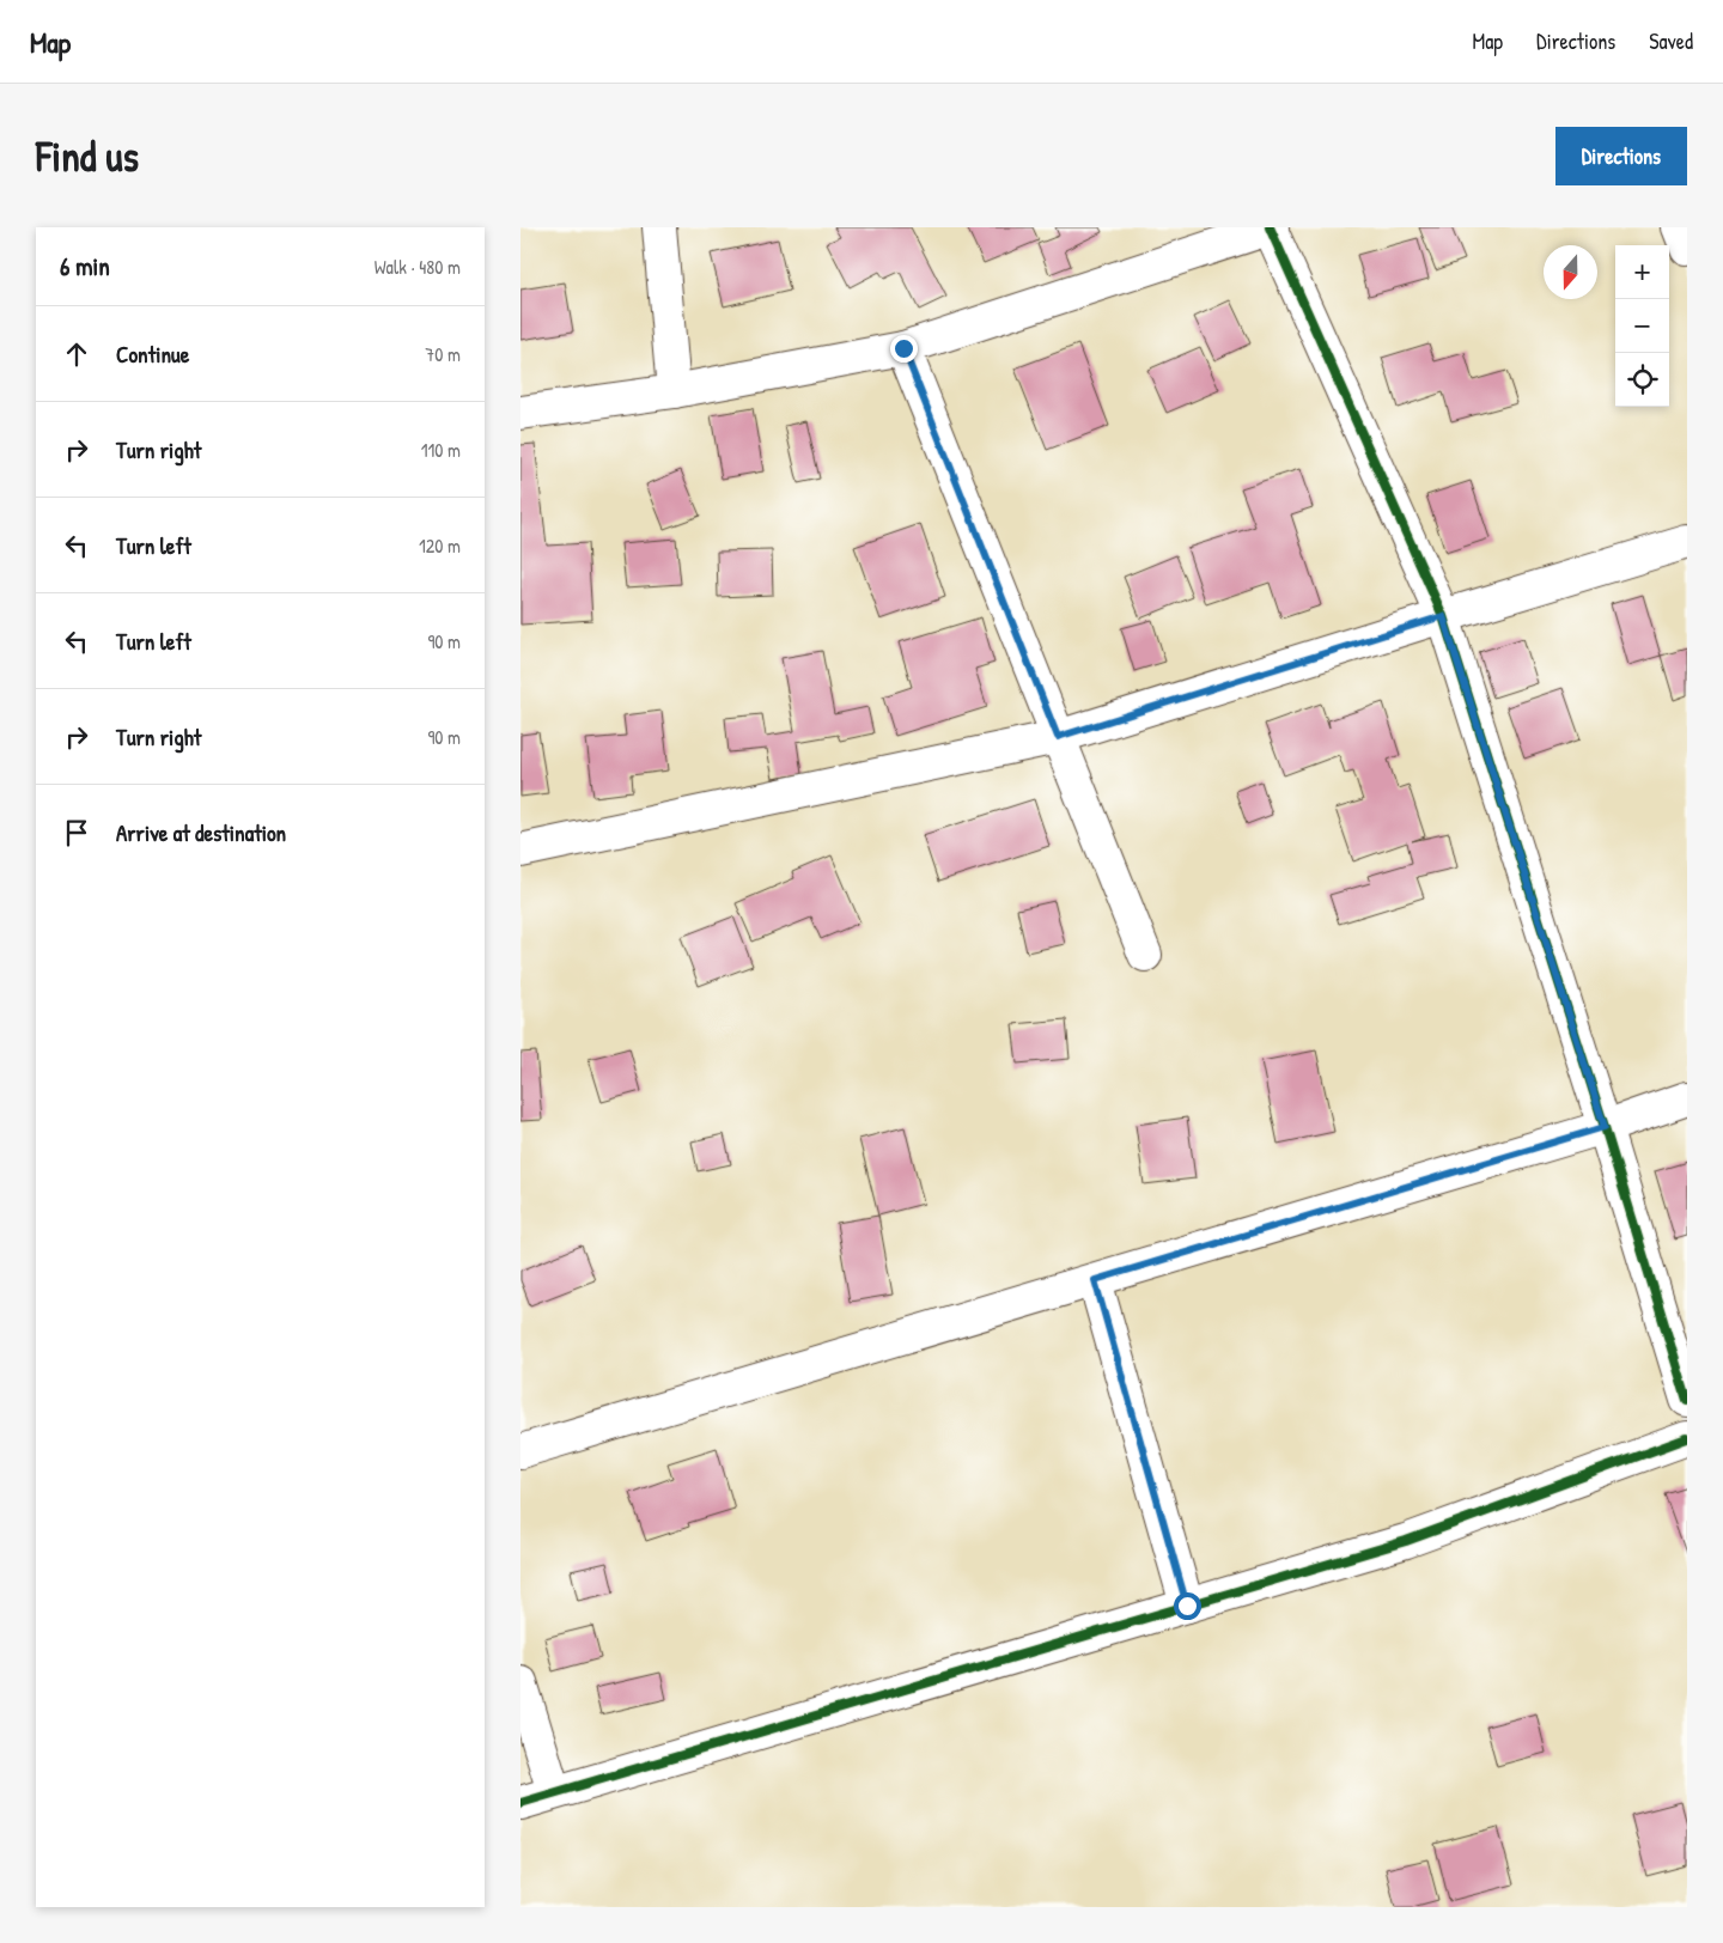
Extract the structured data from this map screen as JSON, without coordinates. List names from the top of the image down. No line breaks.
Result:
{"north":"bottom","page":{"header":"Map","nav":["Map","Directions","Saved"],"buttons":"Directions","title":"Find us","heading":["6 min","Walk · 480 m"],"map_buttons":["+","−"],"list":[["Continue","70 m"],["Turn right","110 m"],["Turn left","120 m"],["Turn left","90 m"],["Turn right","90 m"],"Arrive at destination"]}}
